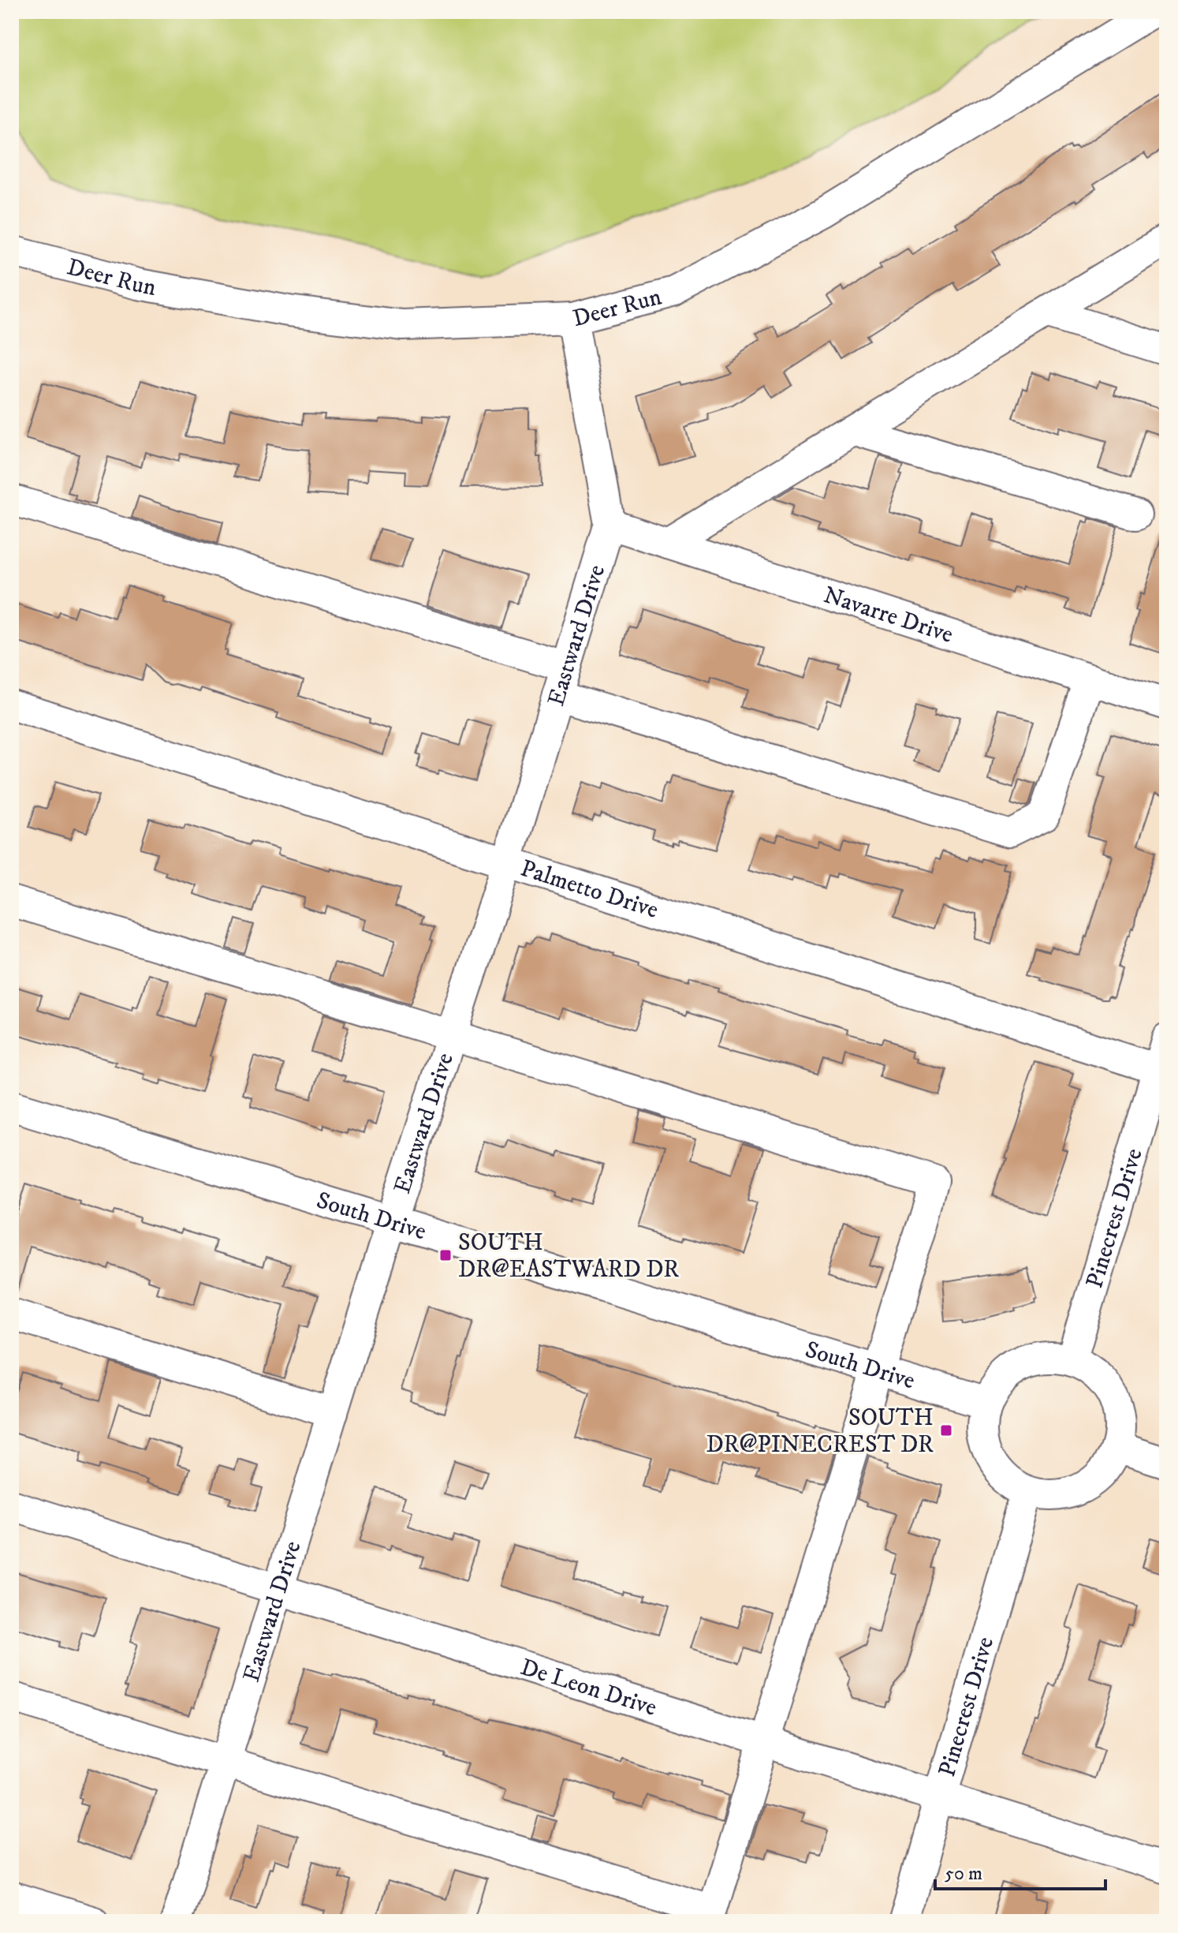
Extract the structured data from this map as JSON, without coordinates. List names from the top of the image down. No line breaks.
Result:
{"streets":{"street":["Deer Run","Navarre Drive","Eastward Drive","Palmetto Drive","South Drive","Pinecrest Drive","De Leon Drive"]},"crossings":[["Deer Run","Eastward Drive"],["Navarre Drive","Eastward Drive"],["Eastward Drive","Palmetto Drive"],["Eastward Drive","South Drive"],["Eastward Drive","De Leon Drive"],["Palmetto Drive","Pinecrest Drive"],["South Drive","Pinecrest Drive"],["Pinecrest Drive","De Leon Drive"]],"places":{"transit":["SOUTH DR@EASTWARD DR","SOUTH DR@PINECREST DR"]},"scale_bar":"50 m"}
